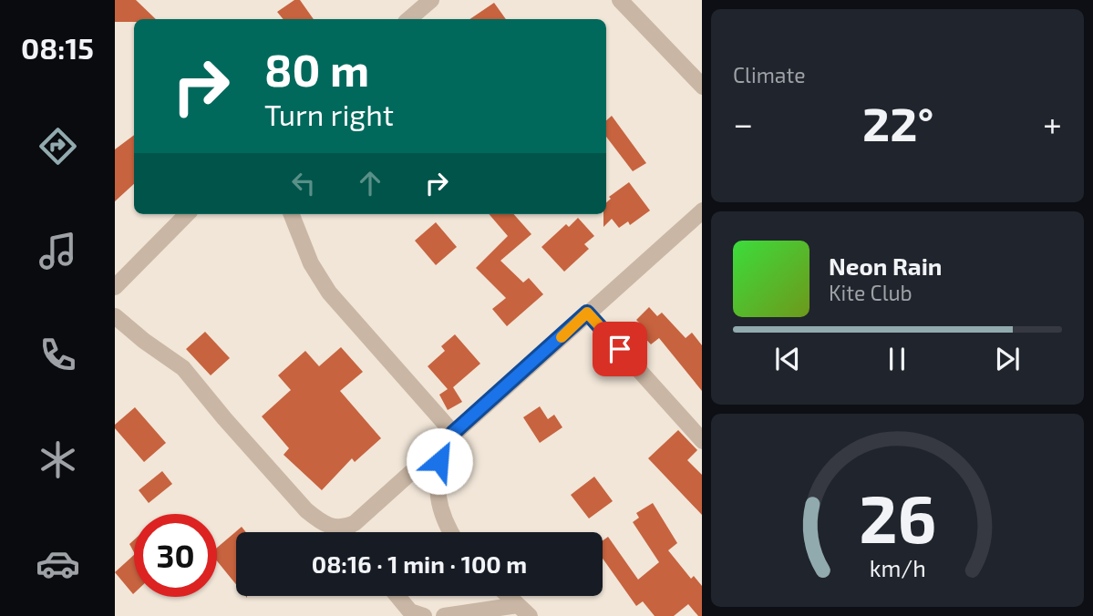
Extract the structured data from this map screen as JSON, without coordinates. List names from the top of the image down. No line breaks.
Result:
{"page":{"tabs":"08:15","tile":"Climate","turn":["80 m","Turn right"],"heat":["−","22°","+"],"song":["Neon Rain","Kite Club"],"limit":"30","trip":"08:16 · 1 min · 100 m","gauge":["26","km/h"]}}
